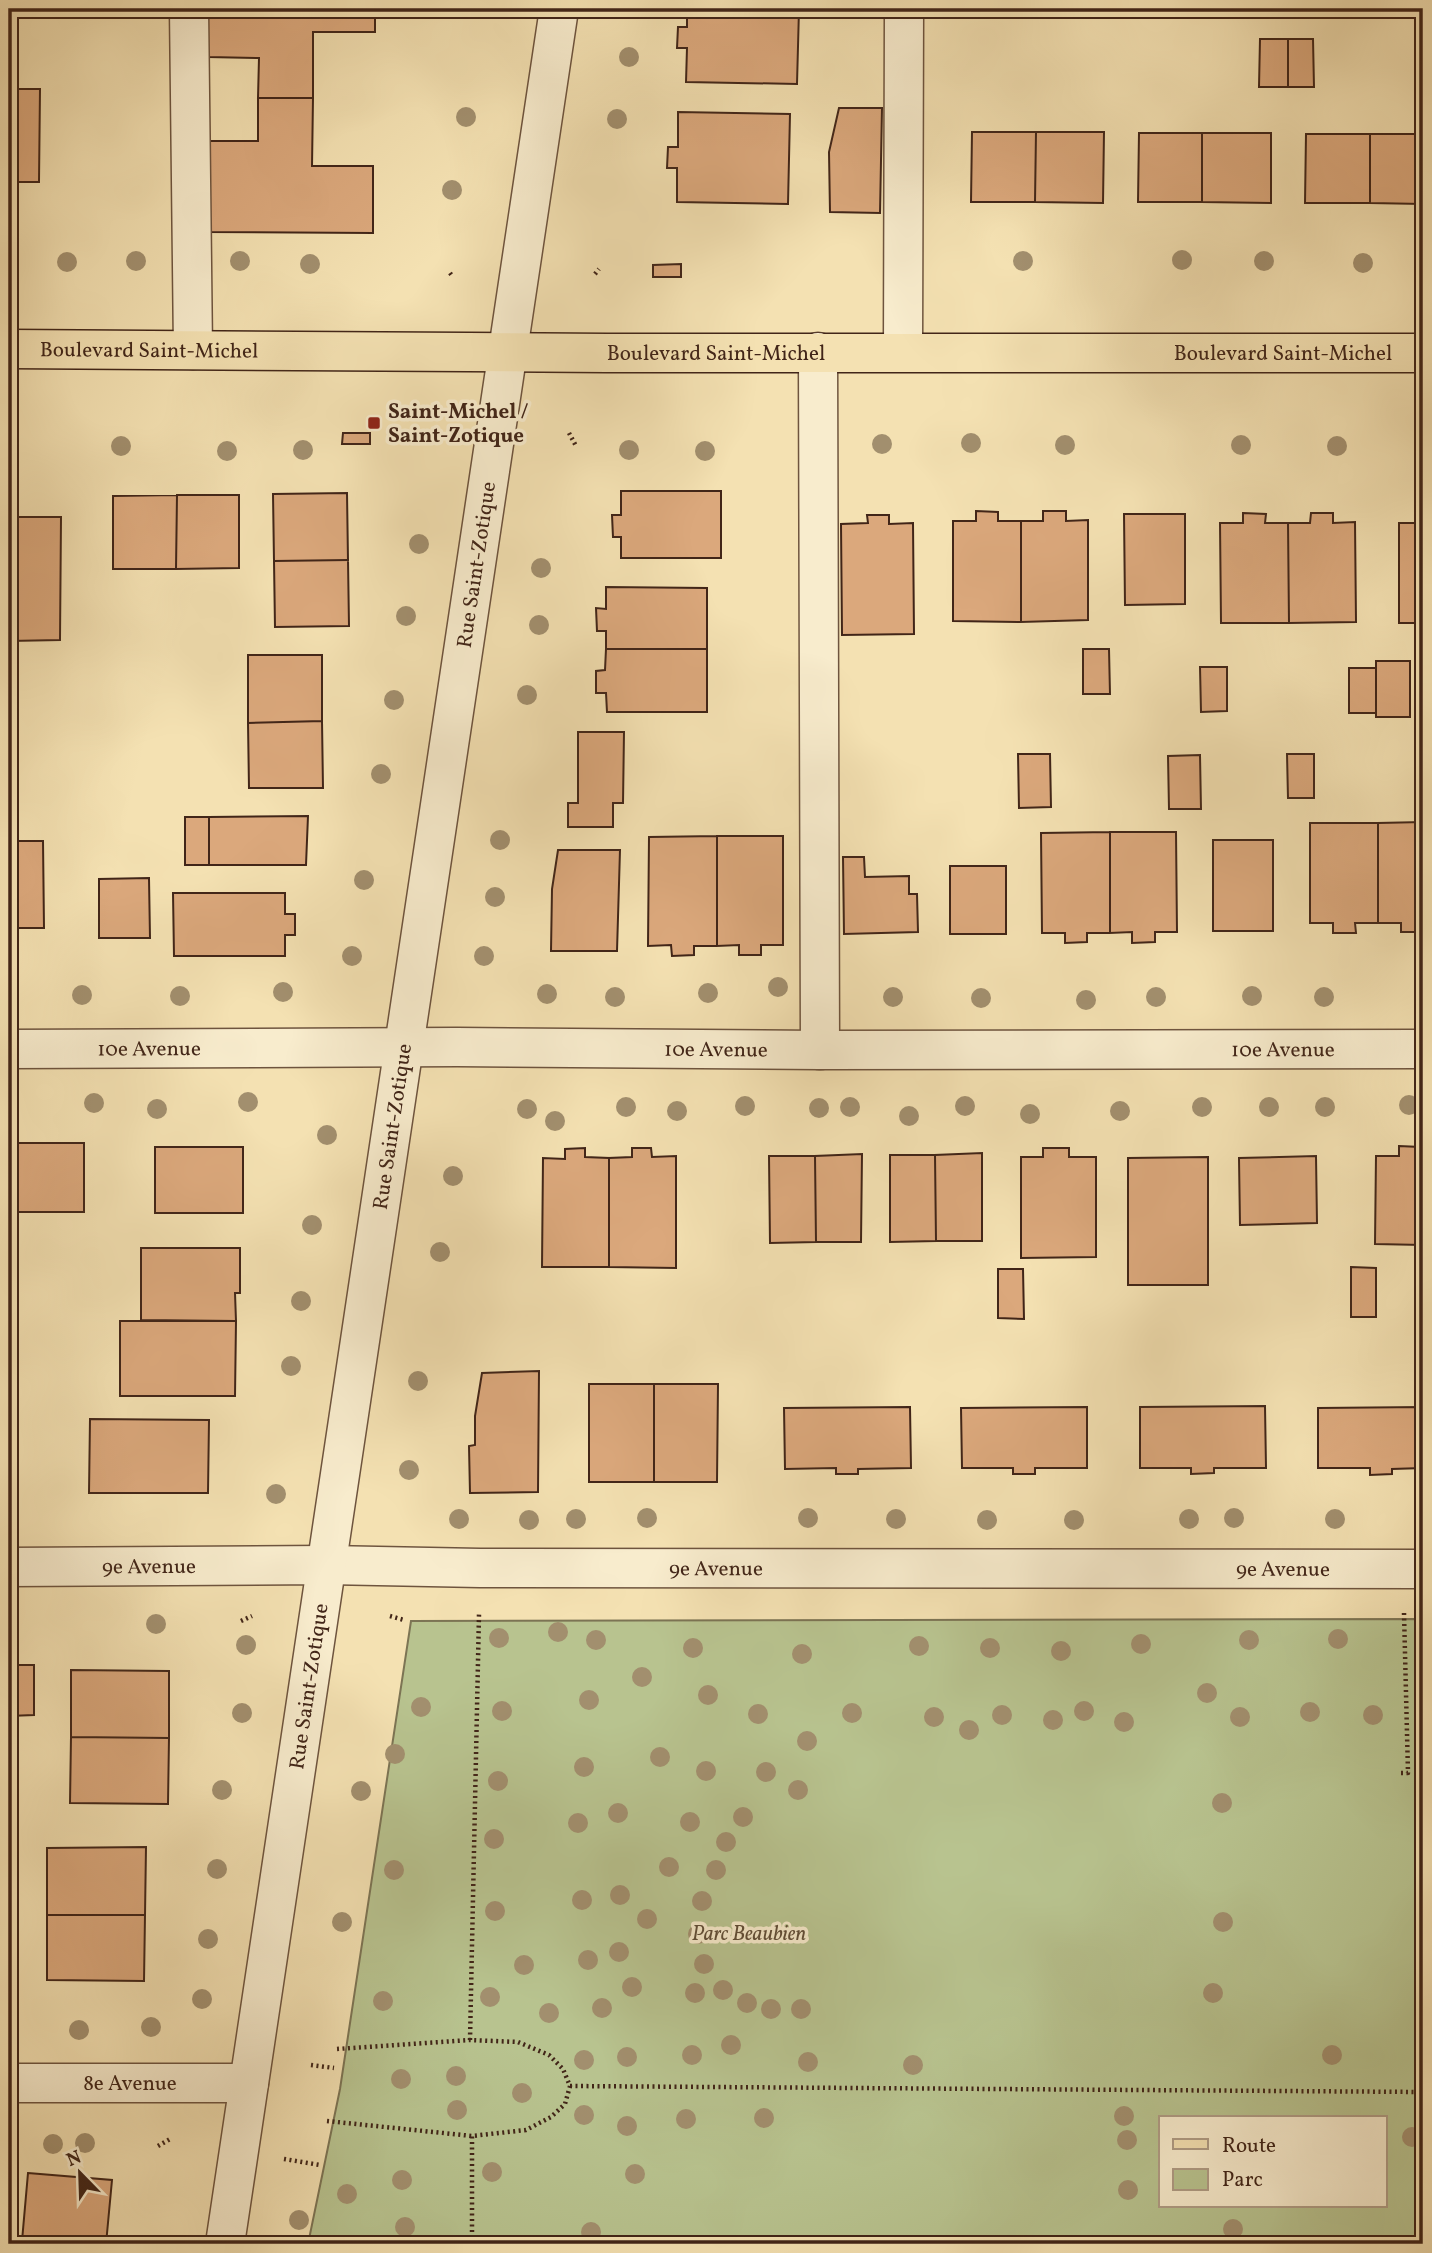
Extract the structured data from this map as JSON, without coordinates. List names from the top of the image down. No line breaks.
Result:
{"streets":{"main road":["Boulevard Saint-Michel"],"street":["Rue Saint-Zotique","10e Avenue","9e Avenue","8e Avenue"]},"crossings":[["Boulevard Saint-Michel","Rue Saint-Zotique"],["Rue Saint-Zotique","10e Avenue"],["Rue Saint-Zotique","9e Avenue"],["Rue Saint-Zotique","8e Avenue"]],"parks":["Parc Beaubien"],"places":{"transit":["Saint-Michel / Saint-Zotique"]},"legend":["Route","Parc"],"north":"top left"}
